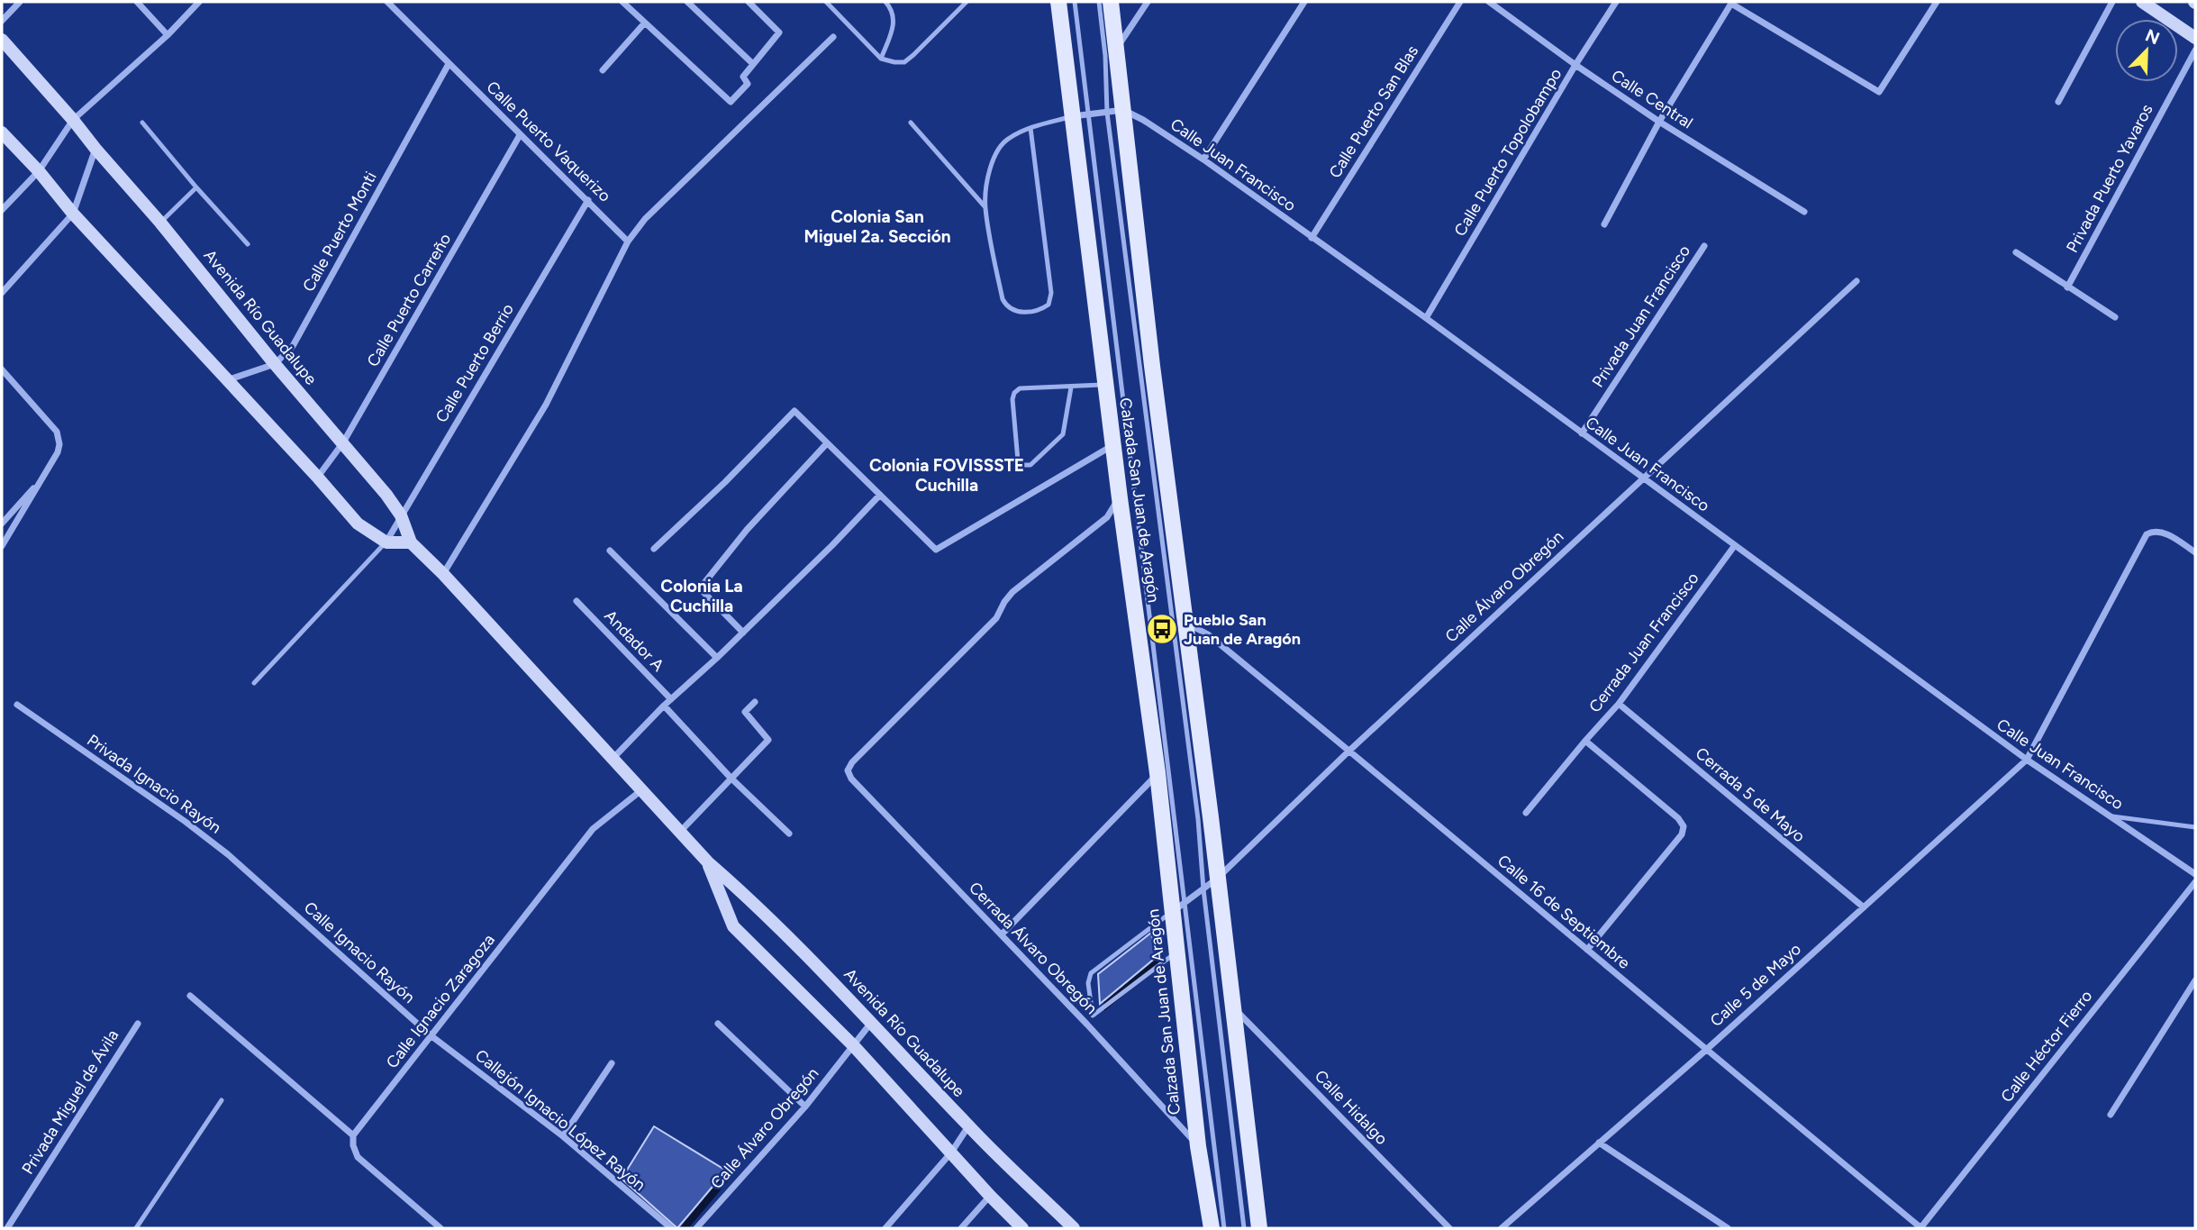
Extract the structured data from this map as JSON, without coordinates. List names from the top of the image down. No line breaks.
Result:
{"streets":{"main road":["Calzada San Juan de Aragón"],"street":["Calle Central","Calle Puerto San Blas","Calle Puerto Vaquerizo","Calle Puerto Topolobampo","Calle Juan Francisco","Privada Puerto Yavaros","Calle Puerto Monti","Calle Puerto Carreño","Privada Juan Francisco","Avenida Río Guadalupe","Calle Puerto Berrio","Calle Álvaro Obregón","Andador A","Cerrada Juan Francisco","Privada Ignacio Rayón","Cerrada 5 de Mayo","Calle 16 de Septiembre","Cerrada Álvaro Obregón","Calle Ignacio Rayón","Calle 5 de Mayo","Calle Ignacio Zaragoza","Calle Héctor Fierro","Privada Miguel de Ávila","Calle Hidalgo","Callejón Ignacio López Rayón"]},"crossings":[["Calle Central","Calle Puerto Topolobampo"],["Calle Puerto San Blas","Calle Juan Francisco"],["Calle Puerto Vaquerizo","Calle Puerto Monti"],["Calle Puerto Vaquerizo","Calle Puerto Carreño"],["Calle Puerto Vaquerizo","Calle Puerto Berrio"],["Calle Puerto Topolobampo","Calle Juan Francisco"],["Calle Juan Francisco","Privada Juan Francisco"],["Calle Juan Francisco","Calzada San Juan de Aragón"],["Calle Juan Francisco","Calle Álvaro Obregón"],["Calle Juan Francisco","Cerrada Juan Francisco"],["Calle Juan Francisco","Calle 5 de Mayo"],["Calle Puerto Monti","Avenida Río Guadalupe"],["Calle Puerto Carreño","Avenida Río Guadalupe"],["Avenida Río Guadalupe","Calle Puerto Berrio"],["Avenida Río Guadalupe","Calle Álvaro Obregón"],["Avenida Río Guadalupe","Calle Ignacio Zaragoza"],["Calzada San Juan de Aragón","Calle Álvaro Obregón"],["Calzada San Juan de Aragón","Calle 16 de Septiembre"],["Calzada San Juan de Aragón","Cerrada Álvaro Obregón"],["Calzada San Juan de Aragón","Calle Hidalgo"],["Calle Álvaro Obregón","Calle 16 de Septiembre"],["Cerrada Juan Francisco","Cerrada 5 de Mayo"],["Privada Ignacio Rayón","Calle Ignacio Rayón"],["Cerrada 5 de Mayo","Calle 5 de Mayo"],["Calle 16 de Septiembre","Calle 5 de Mayo"],["Calle 16 de Septiembre","Calle Héctor Fierro"],["Calle Ignacio Rayón","Calle Ignacio Zaragoza"],["Calle Ignacio Rayón","Callejón Ignacio López Rayón"],["Calle Ignacio Zaragoza","Callejón Ignacio López Rayón"]],"districts":["Colonia San Miguel 2a. Sección","Colonia FOVISSSTE Cuchilla","Colonia La Cuchilla"],"places":{"bus stop":["Pueblo San Juan de Aragón"]},"north":"top right"}
